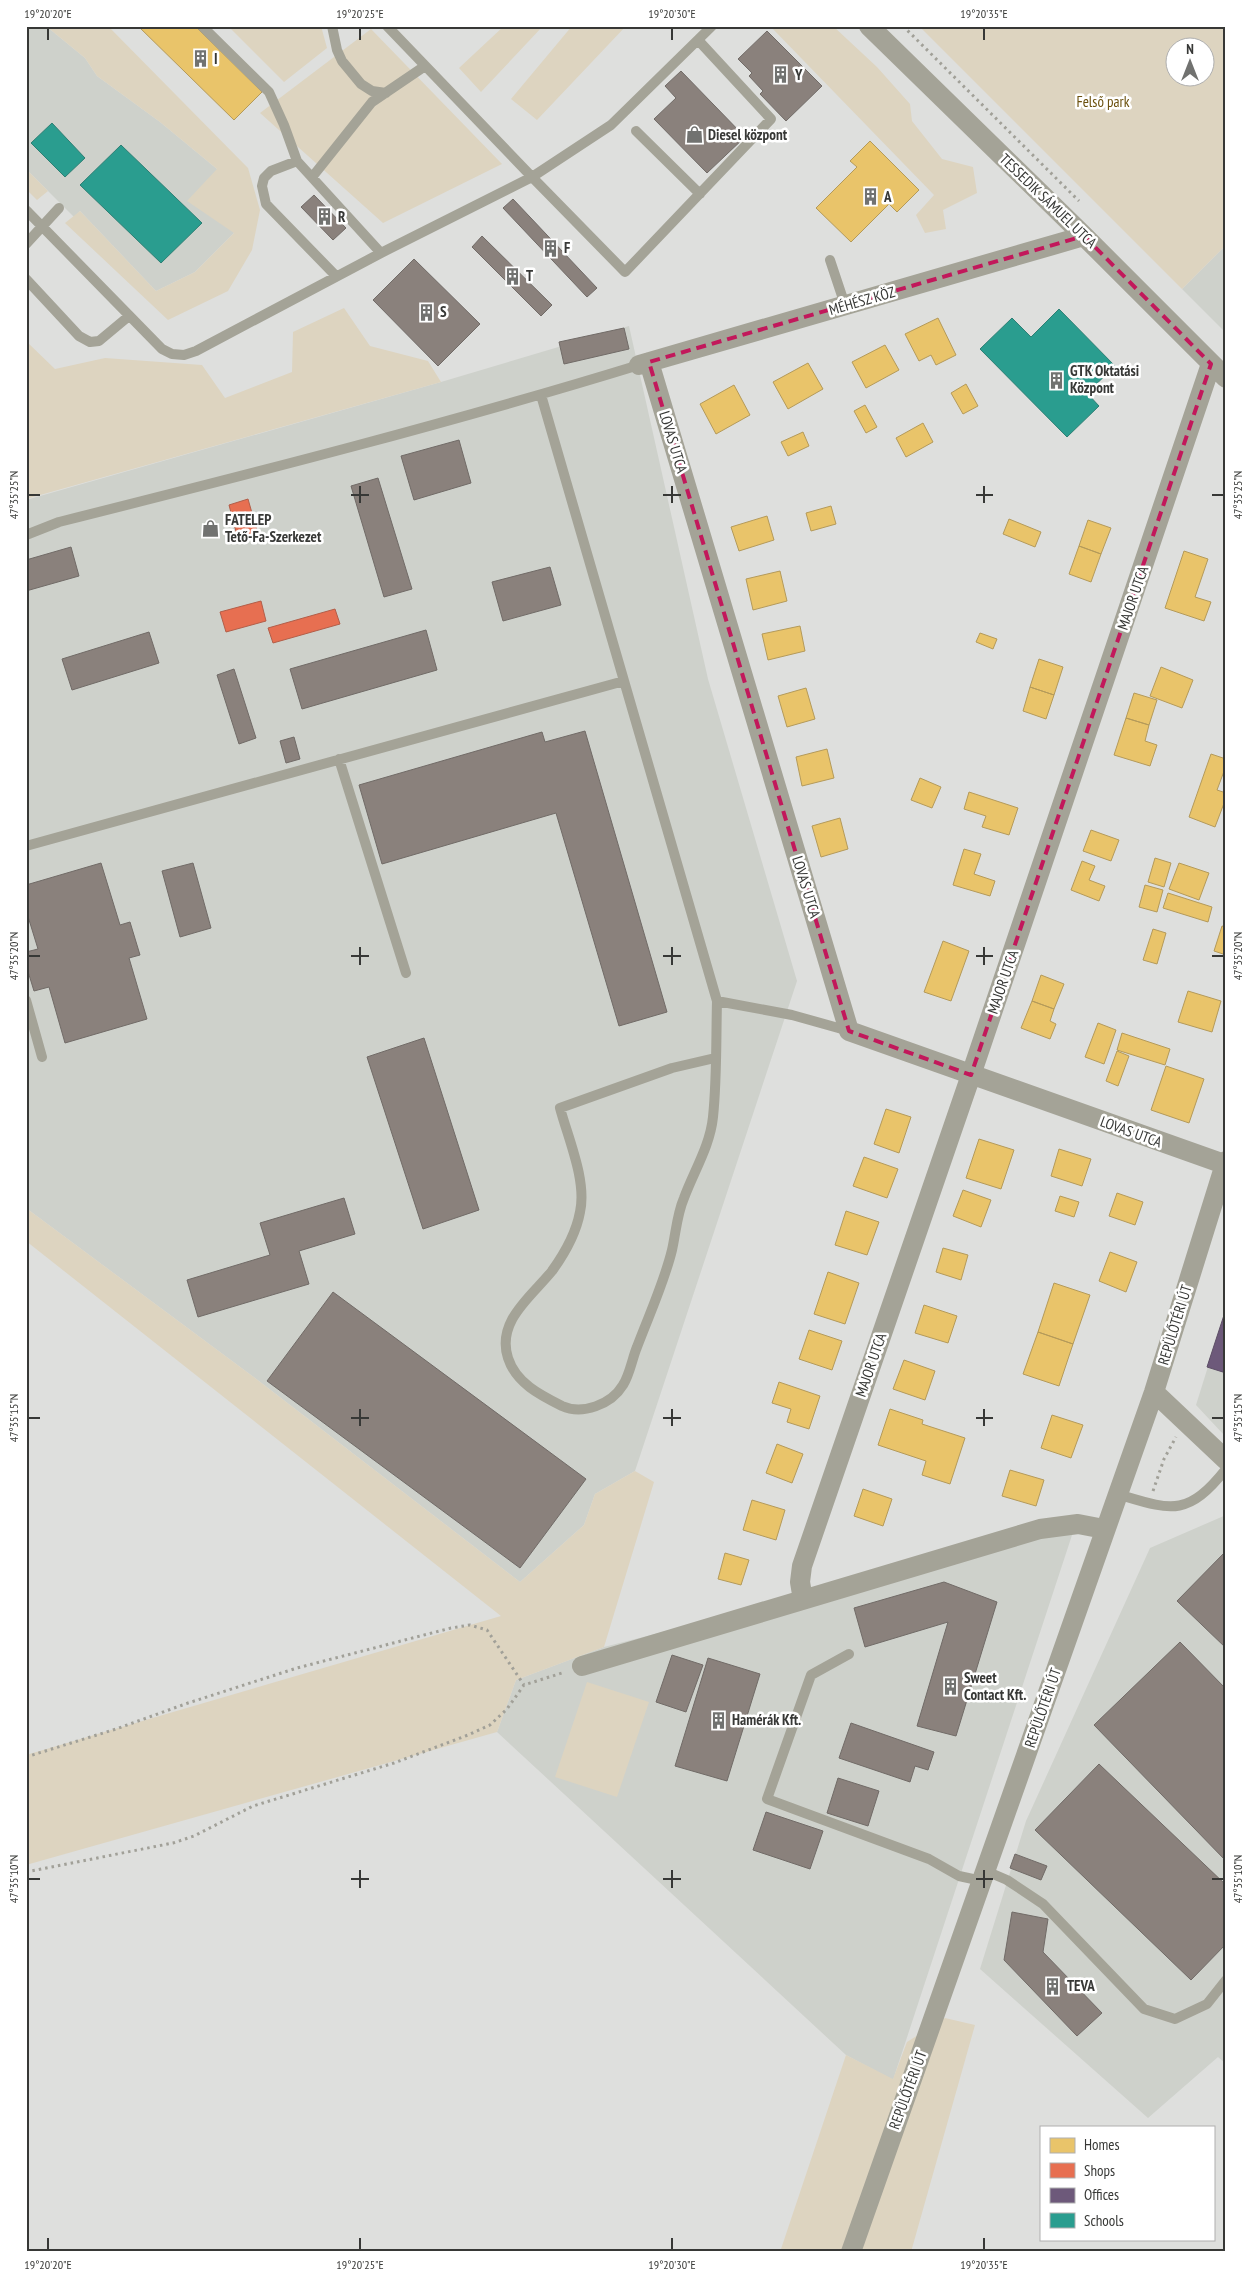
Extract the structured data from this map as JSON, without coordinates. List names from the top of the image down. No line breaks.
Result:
{"streets":{"street":["TESSEDIK SÁMUEL UTCA","MÉHÉSZ KÖZ","LOVAS UTCA","MAJOR UTCA","REPÜLŐTÉRI ÚT"]},"crossings":[["TESSEDIK SÁMUEL UTCA","MÉHÉSZ KÖZ"],["TESSEDIK SÁMUEL UTCA","MAJOR UTCA"],["MÉHÉSZ KÖZ","LOVAS UTCA"],["LOVAS UTCA","MAJOR UTCA"],["LOVAS UTCA","REPÜLŐTÉRI ÚT"]],"parks":["Felső park"],"places":{"building":["I","Y","A","R","F","T","S","GTK Oktatási Központ","Sweet Contact Kft.","Hamérák Kft.","TEVA"],"shop":["Diesel központ","FATELEP Tető-Fa-Szerkezet"]},"legend":["Homes","Shops","Offices","Schools"],"north":"top","coordinates":["19°20'20\"E","19°20'25\"E","19°20'30\"E","19°20'35\"E","47°35'25\"N","47°35'20\"N","47°35'15\"N","47°35'10\"N"]}
